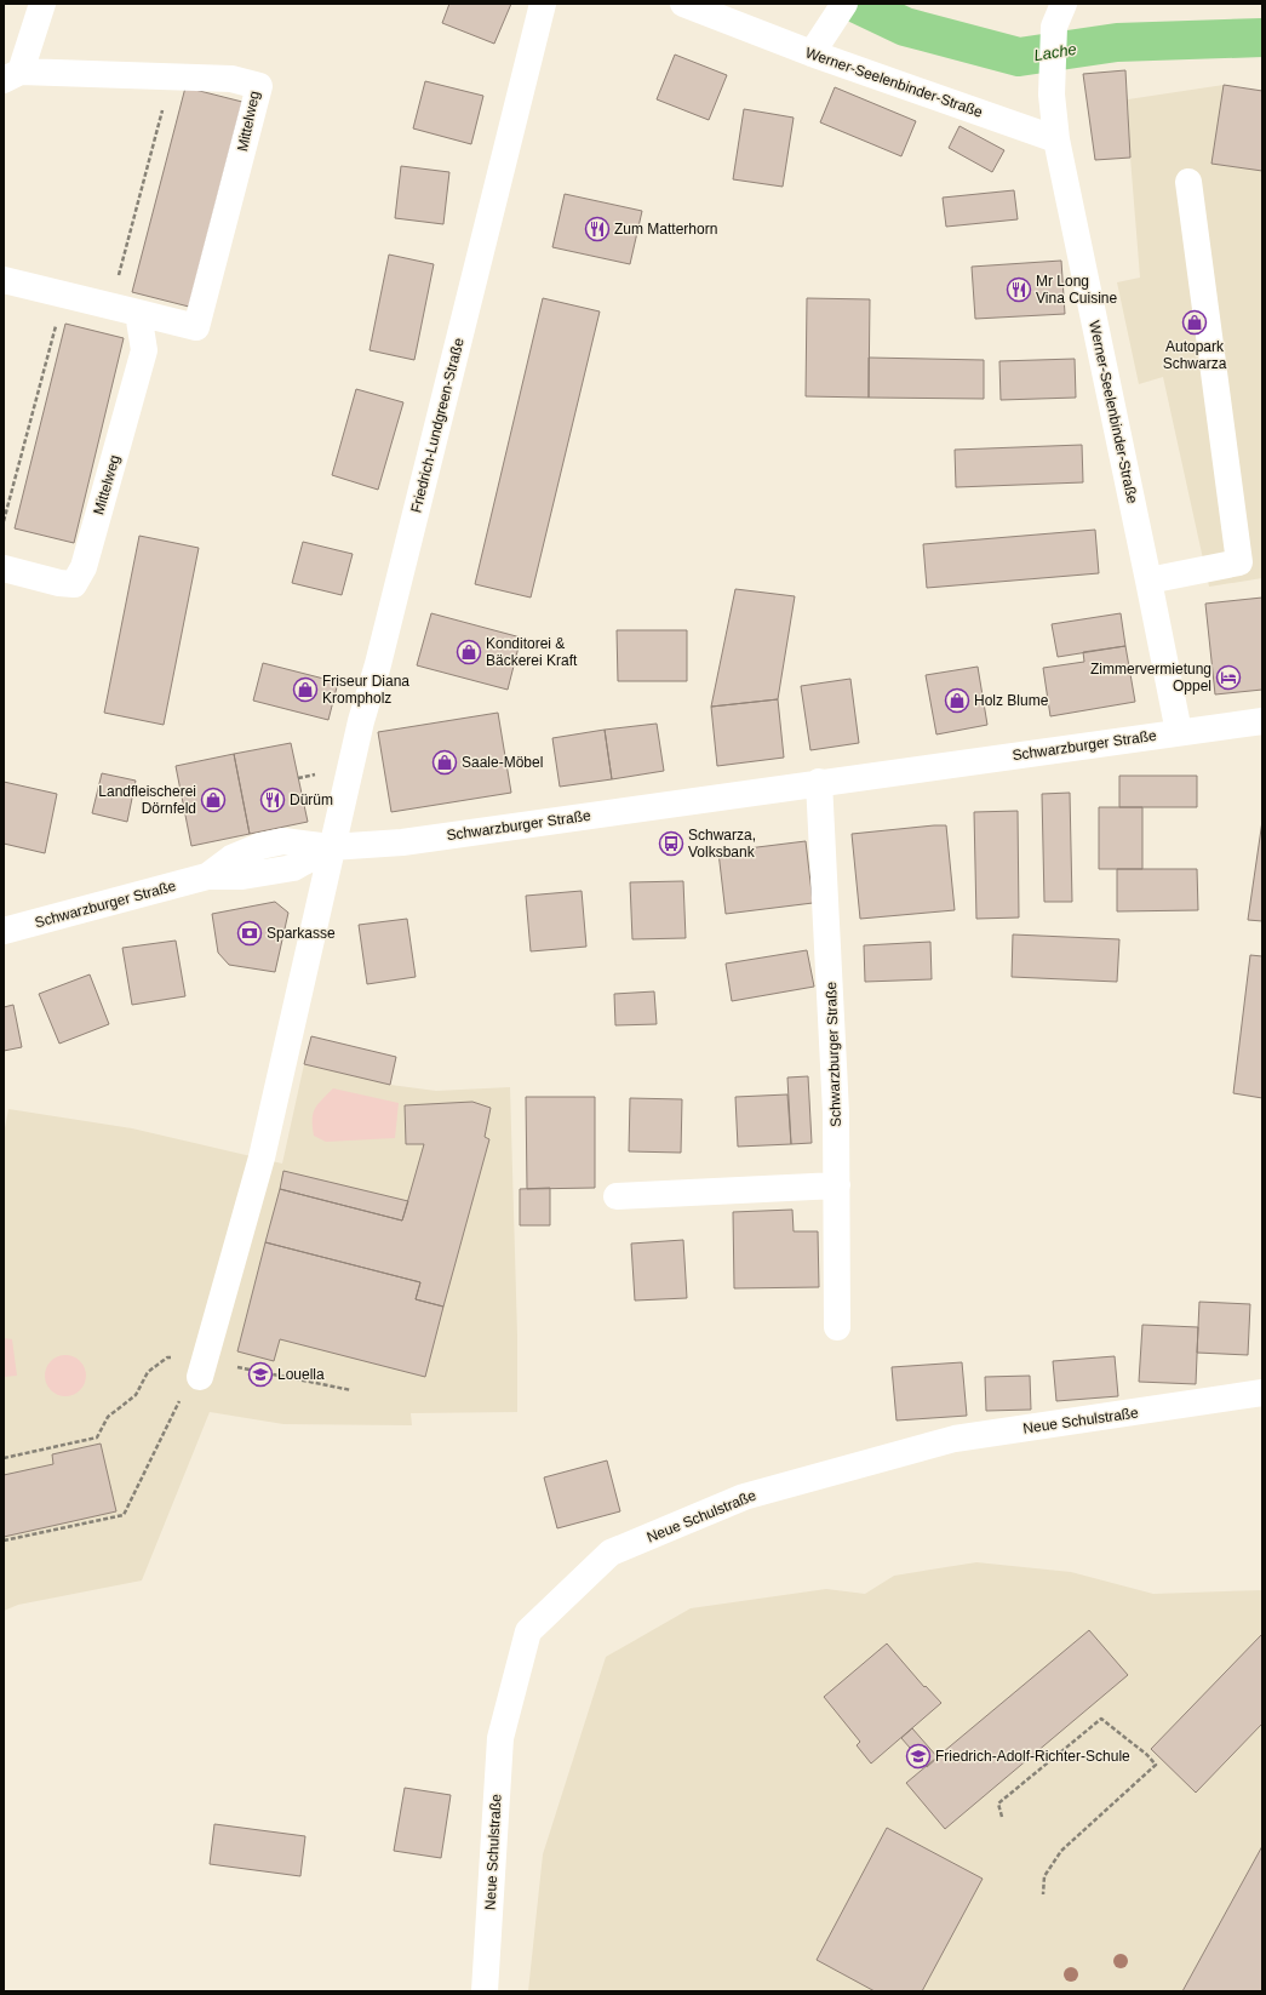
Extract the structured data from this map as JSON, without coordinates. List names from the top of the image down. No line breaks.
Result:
{"streets":{"street":["Werner-Seelenbinder-Straße","Mittelweg","Friedrich-Lundgreen-Straße","Schwarzburger Straße","Neue Schulstraße"]},"crossings":[["Werner-Seelenbinder-Straße","Schwarzburger Straße"],["Friedrich-Lundgreen-Straße","Schwarzburger Straße"]],"water":["Lache"],"places":{"restaurant":["Zum Matterhorn","Mr Long Vina Cuisine","Dürüm"],"shop":["Autopark Schwarza","Konditorei & Bäckerei Kraft","Friseur Diana Krompholz","Holz Blume","Saale-Möbel","Landfleischerei Dörnfeld"],"hotel":["Zimmervermietung Oppel"],"bus stop":["Schwarza, Volksbank"],"bank":["Sparkasse"],"school or university":["Louella","Friedrich-Adolf-Richter-Schule"]}}
